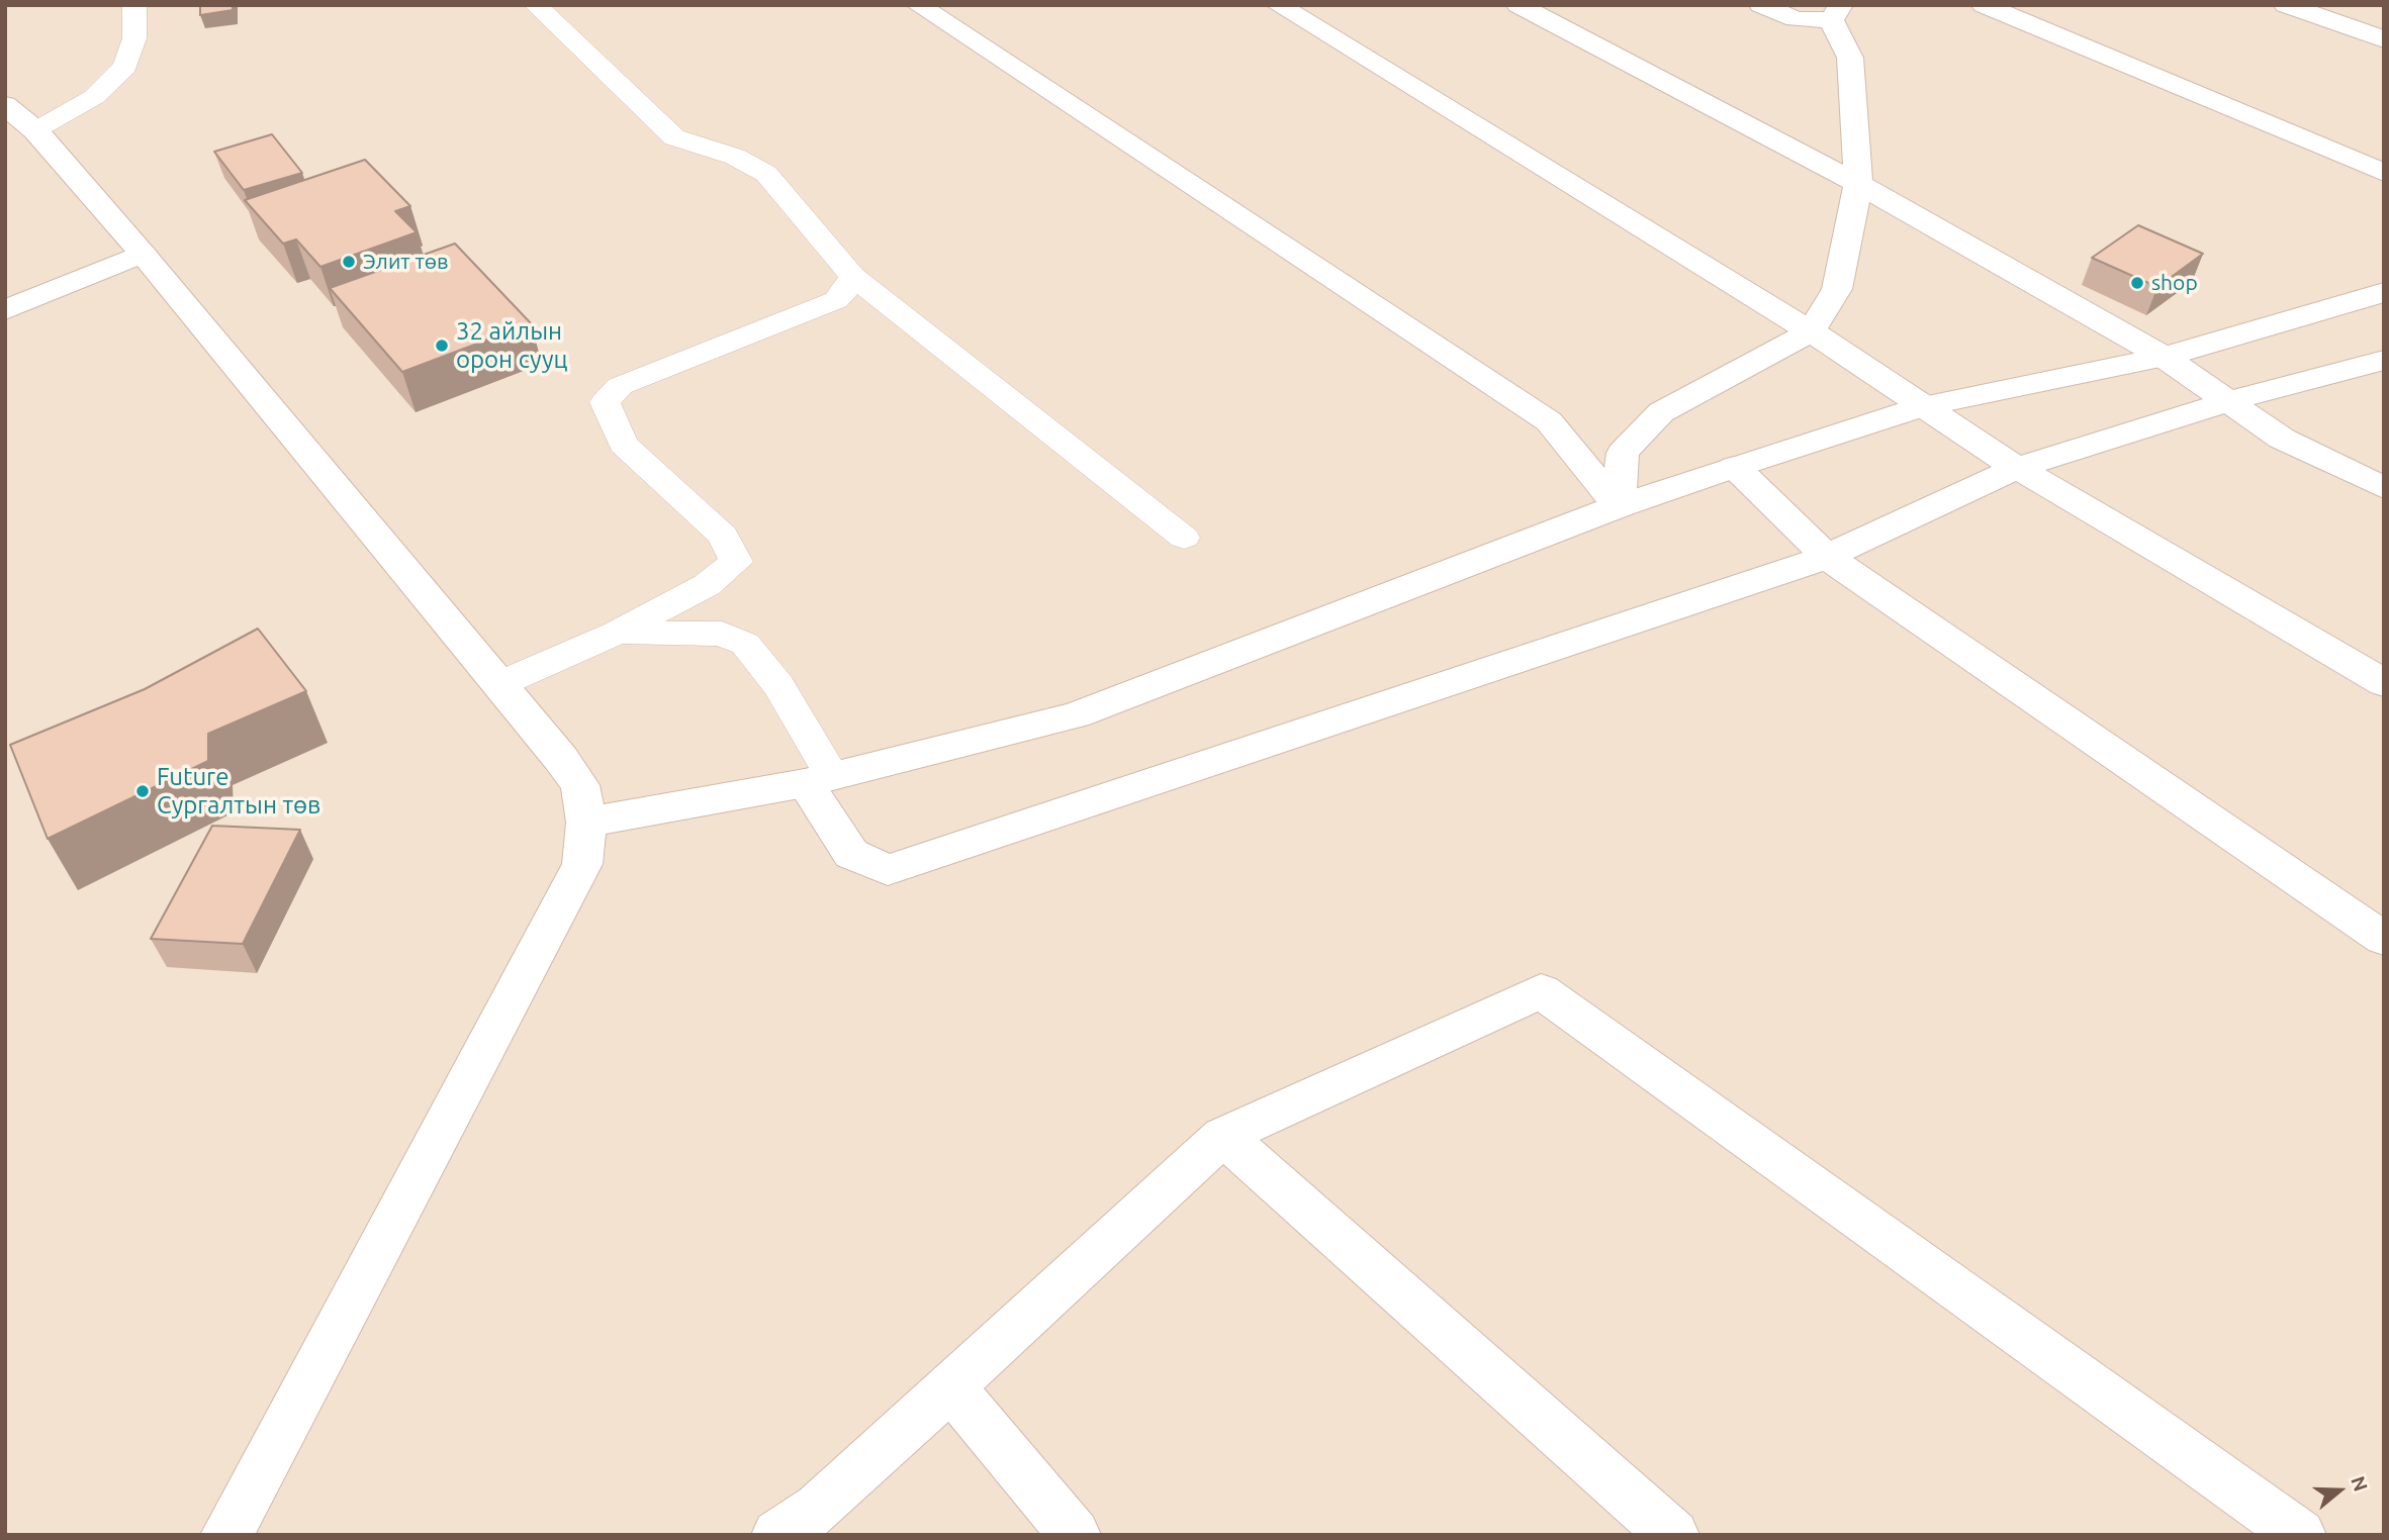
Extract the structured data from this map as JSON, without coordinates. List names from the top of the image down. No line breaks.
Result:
{"places":["Элит төв","shop","32 айлын орон сууц","Future Сургалтын төв"],"north":"right"}
